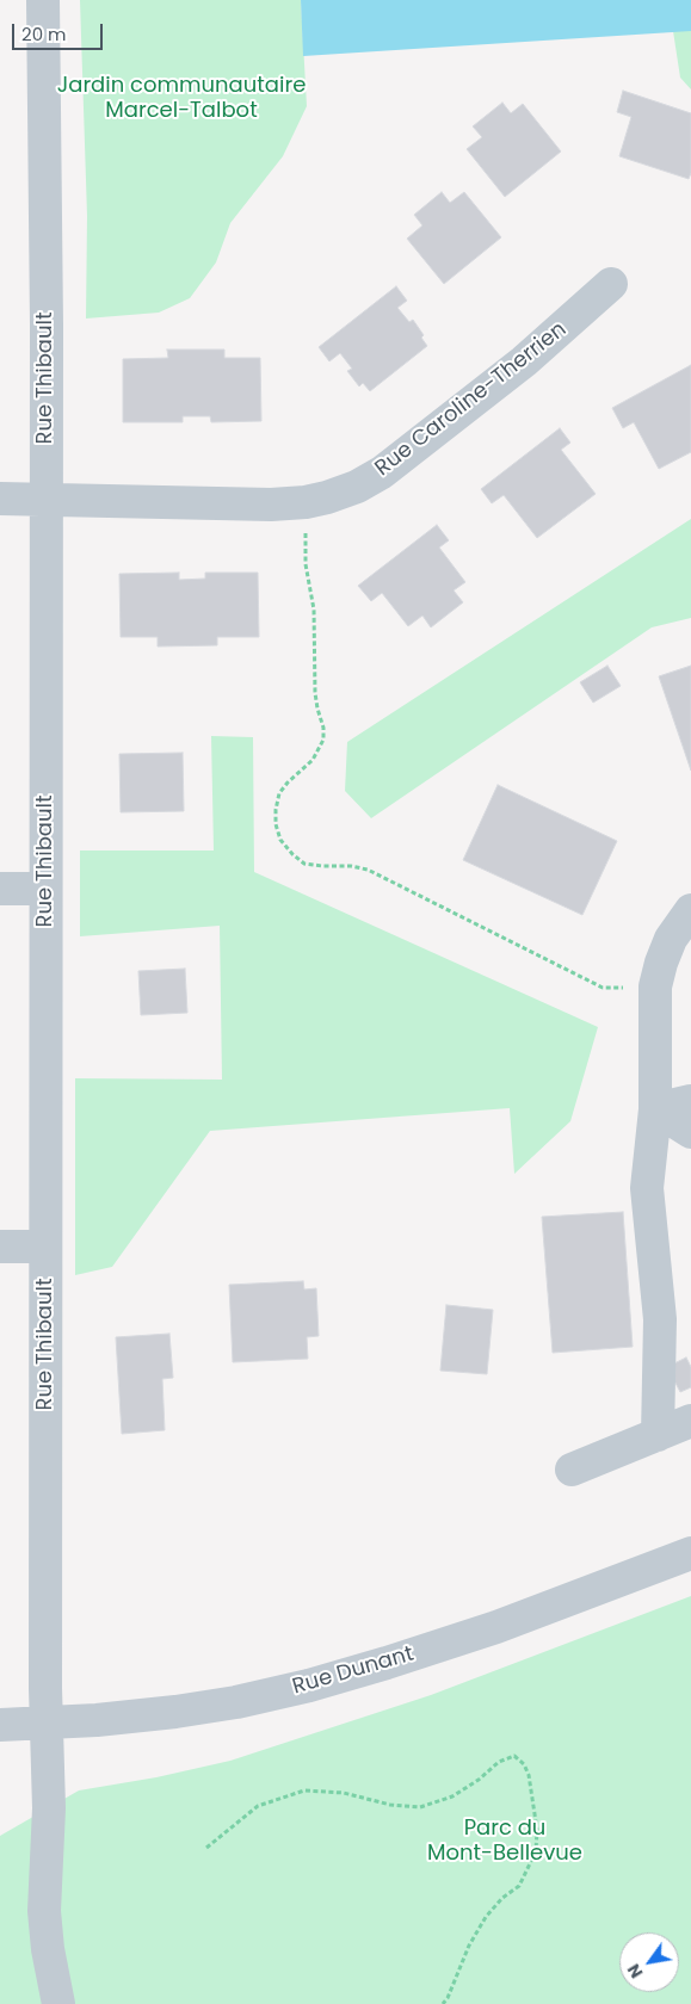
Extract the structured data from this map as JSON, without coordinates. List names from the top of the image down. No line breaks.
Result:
{"streets":{"street":["Rue Thibault","Rue Caroline-Therrien","Rue Dunant"]},"crossings":[["Rue Thibault","Rue Caroline-Therrien"],["Rue Thibault","Rue Dunant"]],"parks":["Jardin communautaire Marcel-Talbot","Parc du Mont-Bellevue"],"scale_bar":"20 m","north":"bottom left"}
